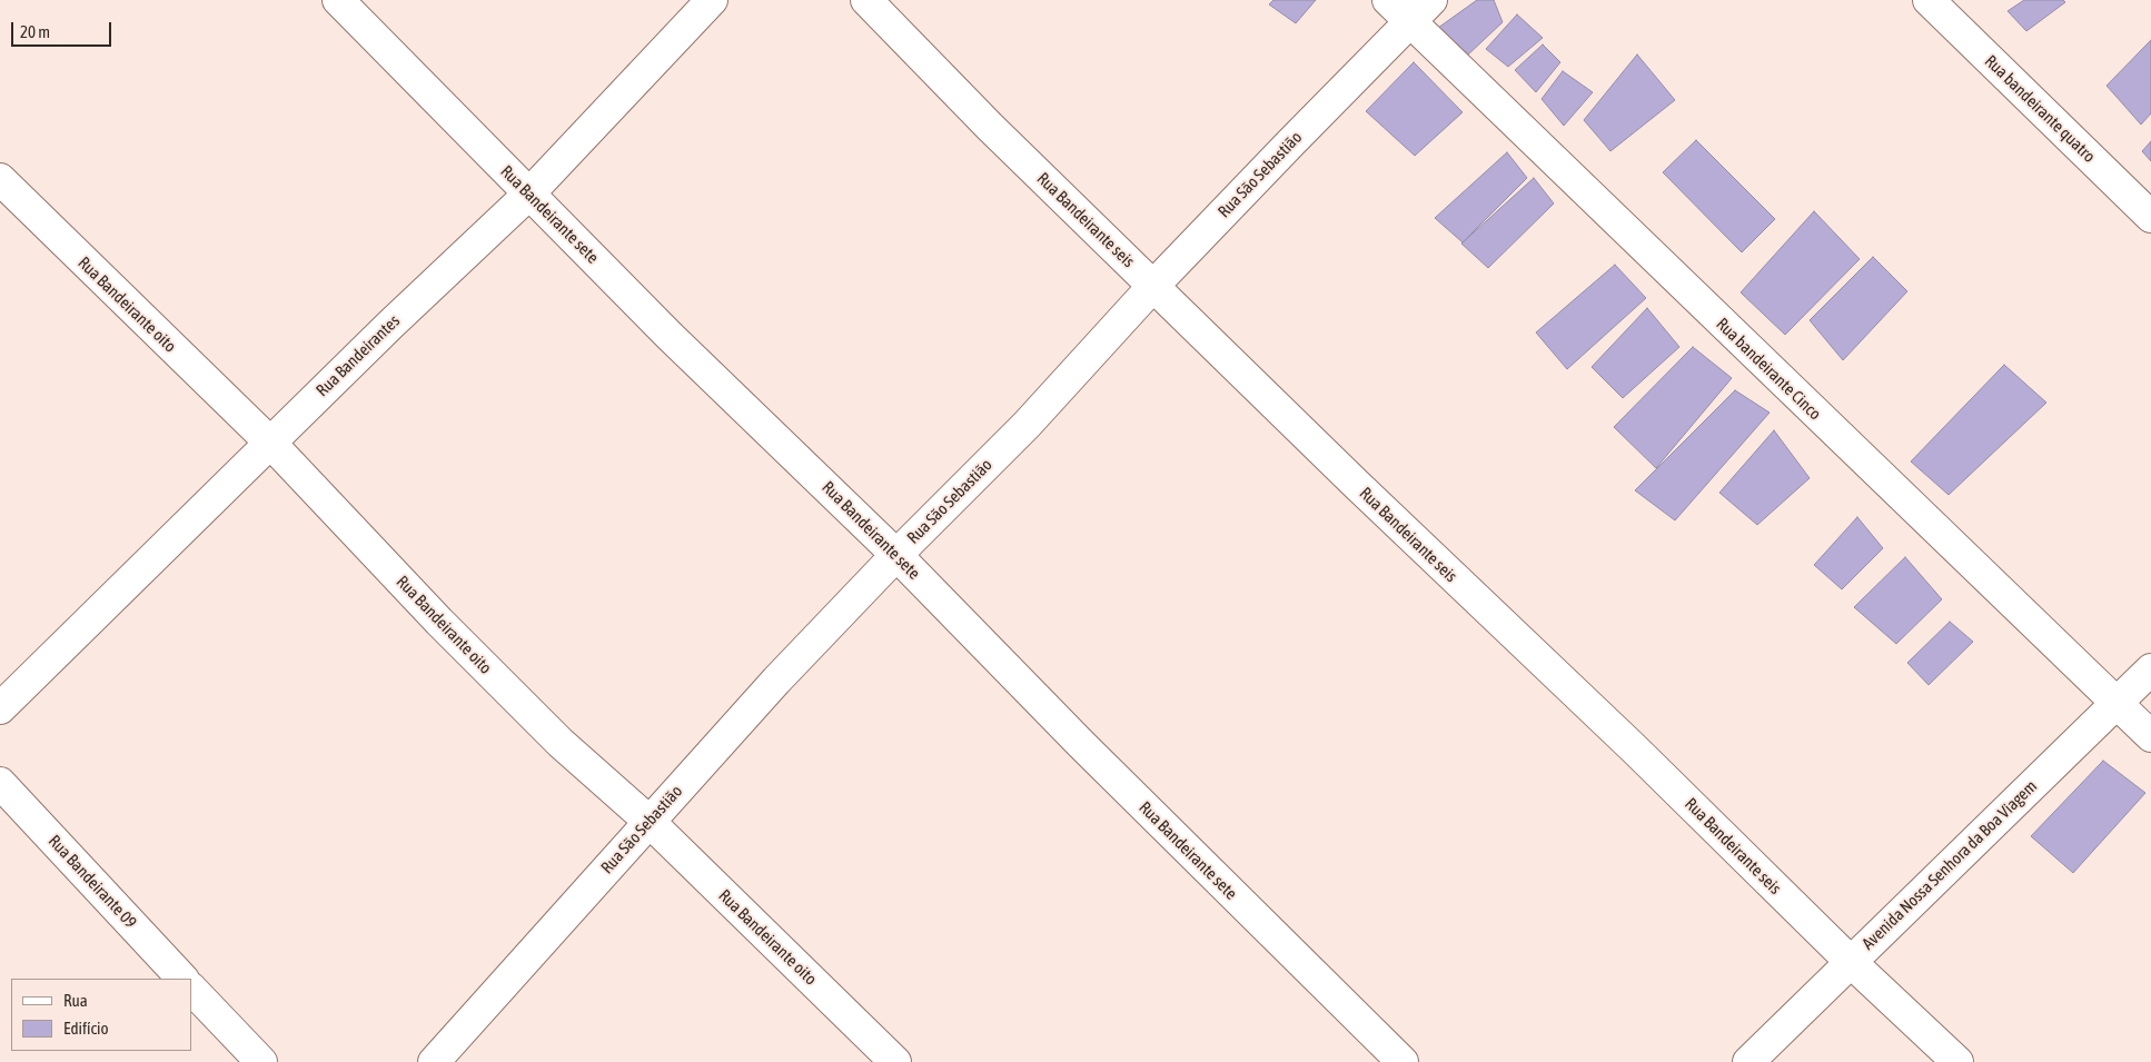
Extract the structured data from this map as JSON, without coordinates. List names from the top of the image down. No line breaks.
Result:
{"streets":{"street":["Rua bandeirante quatro","Rua São Sebastião","Rua Bandeirante sete","Rua Bandeirante seis","Rua Bandeirante oito","Rua Bandeirantes","Rua bandeirante Cinco","Avenida Nossa Senhora da Boa Viagem","Rua Bandeirante 09"]},"crossings":[["Rua São Sebastião","Rua Bandeirante sete"],["Rua São Sebastião","Rua Bandeirante seis"],["Rua São Sebastião","Rua Bandeirante oito"],["Rua São Sebastião","Rua bandeirante Cinco"],["Rua Bandeirante sete","Rua Bandeirantes"],["Rua Bandeirante seis","Avenida Nossa Senhora da Boa Viagem"],["Rua Bandeirante oito","Rua Bandeirantes"],["Rua bandeirante Cinco","Avenida Nossa Senhora da Boa Viagem"]],"legend":["Rua","Edifício"],"scale_bar":"20 m"}
